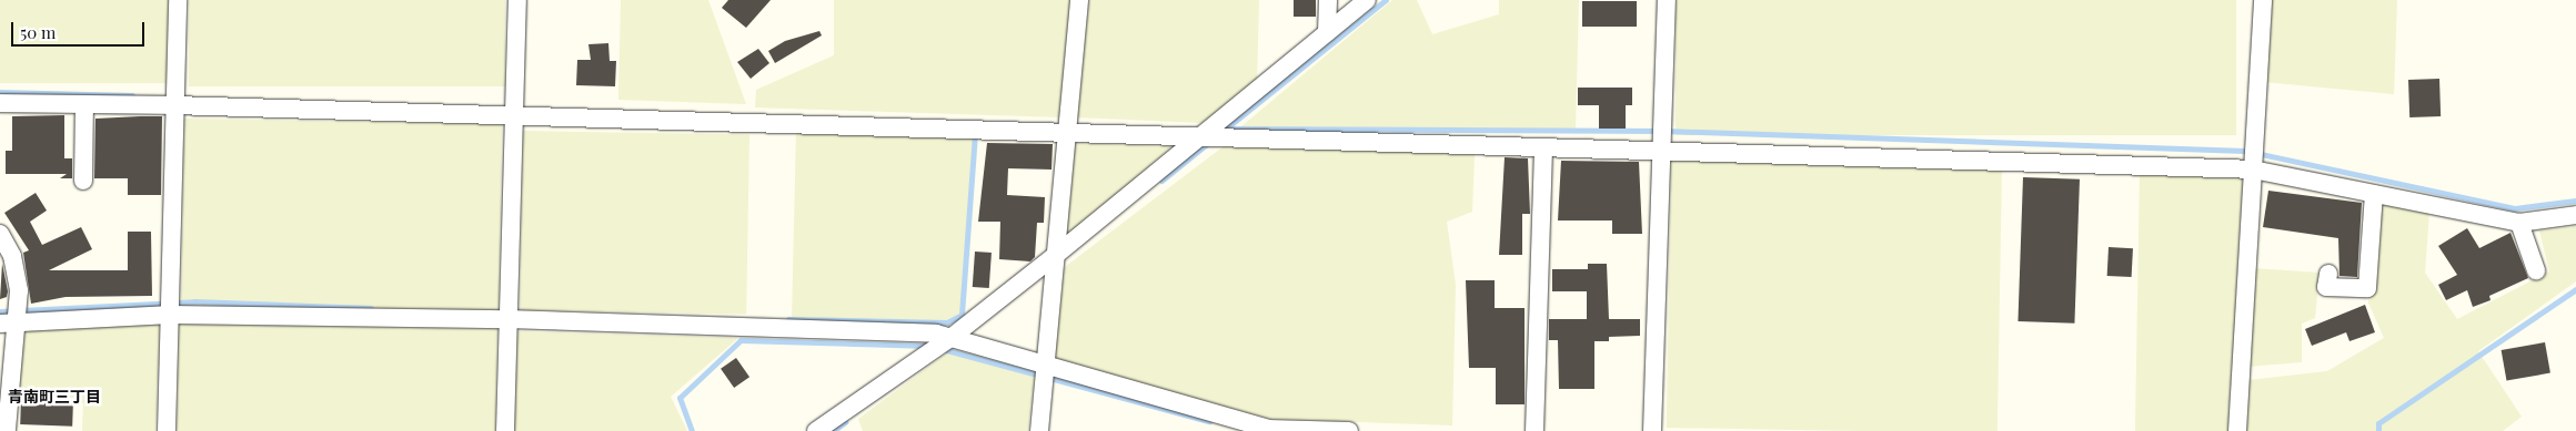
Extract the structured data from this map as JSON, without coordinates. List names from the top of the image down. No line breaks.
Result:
{"districts":["青南町三丁目"],"scale_bar":"50 m"}
